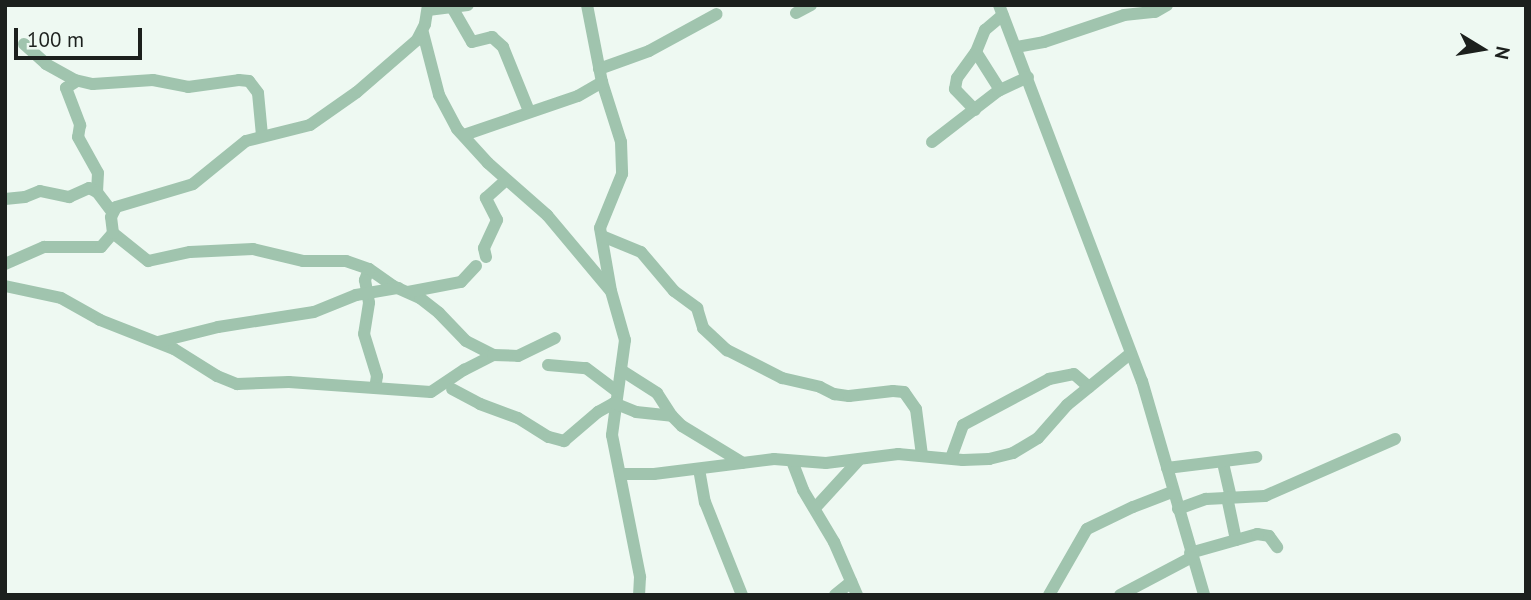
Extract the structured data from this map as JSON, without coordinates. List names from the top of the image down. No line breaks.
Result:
{"scale_bar":"100 m","north":"right"}
